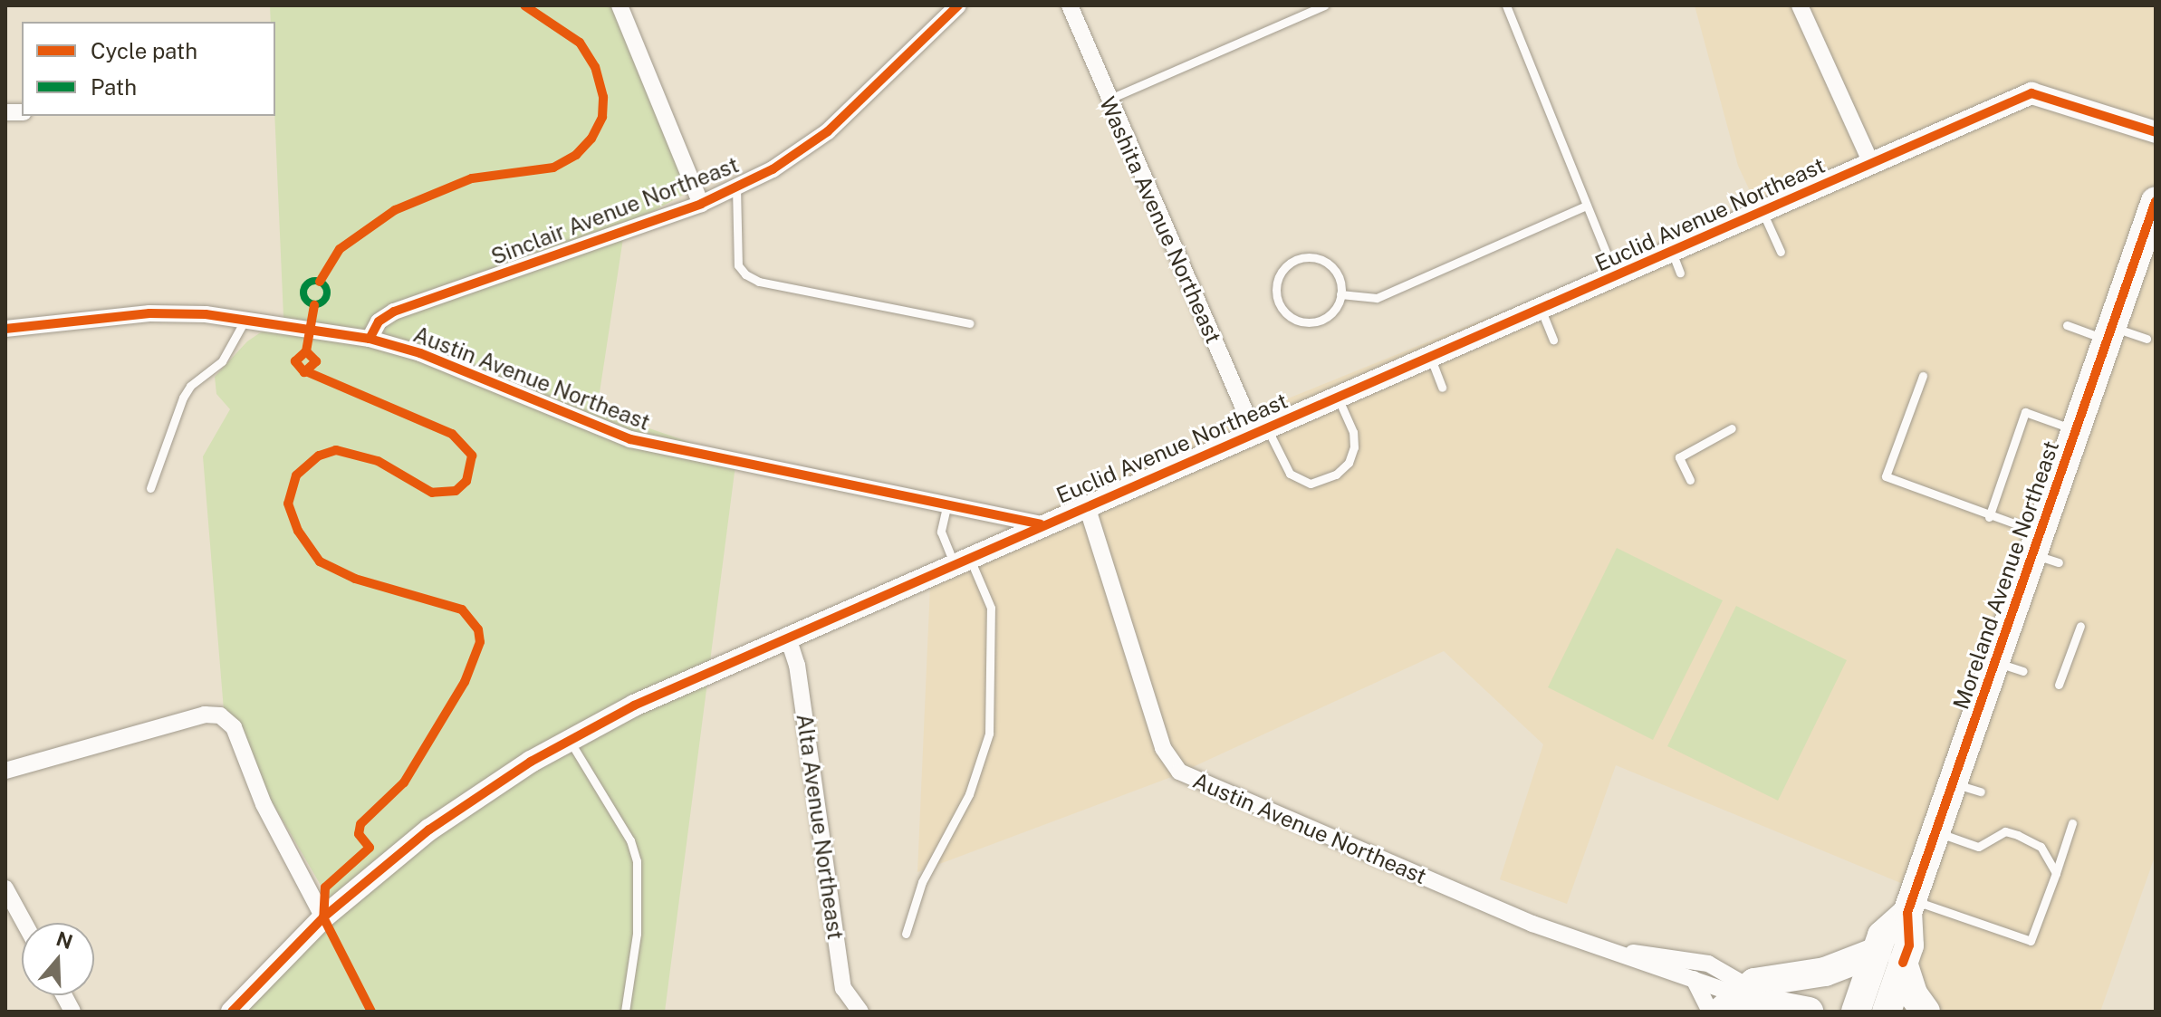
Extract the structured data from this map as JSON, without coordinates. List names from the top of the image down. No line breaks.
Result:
{"streets":{"highway":["Moreland Avenue Northeast"],"street":["Sinclair Avenue Northeast","Euclid Avenue Northeast","Washita Avenue Northeast","Austin Avenue Northeast","Alta Avenue Northeast"]},"crossings":[["Sinclair Avenue Northeast","Austin Avenue Northeast"],["Euclid Avenue Northeast","Washita Avenue Northeast"],["Euclid Avenue Northeast","Austin Avenue Northeast"],["Euclid Avenue Northeast","Alta Avenue Northeast"]],"legend":["Cycle path","Path"],"north":"top"}
